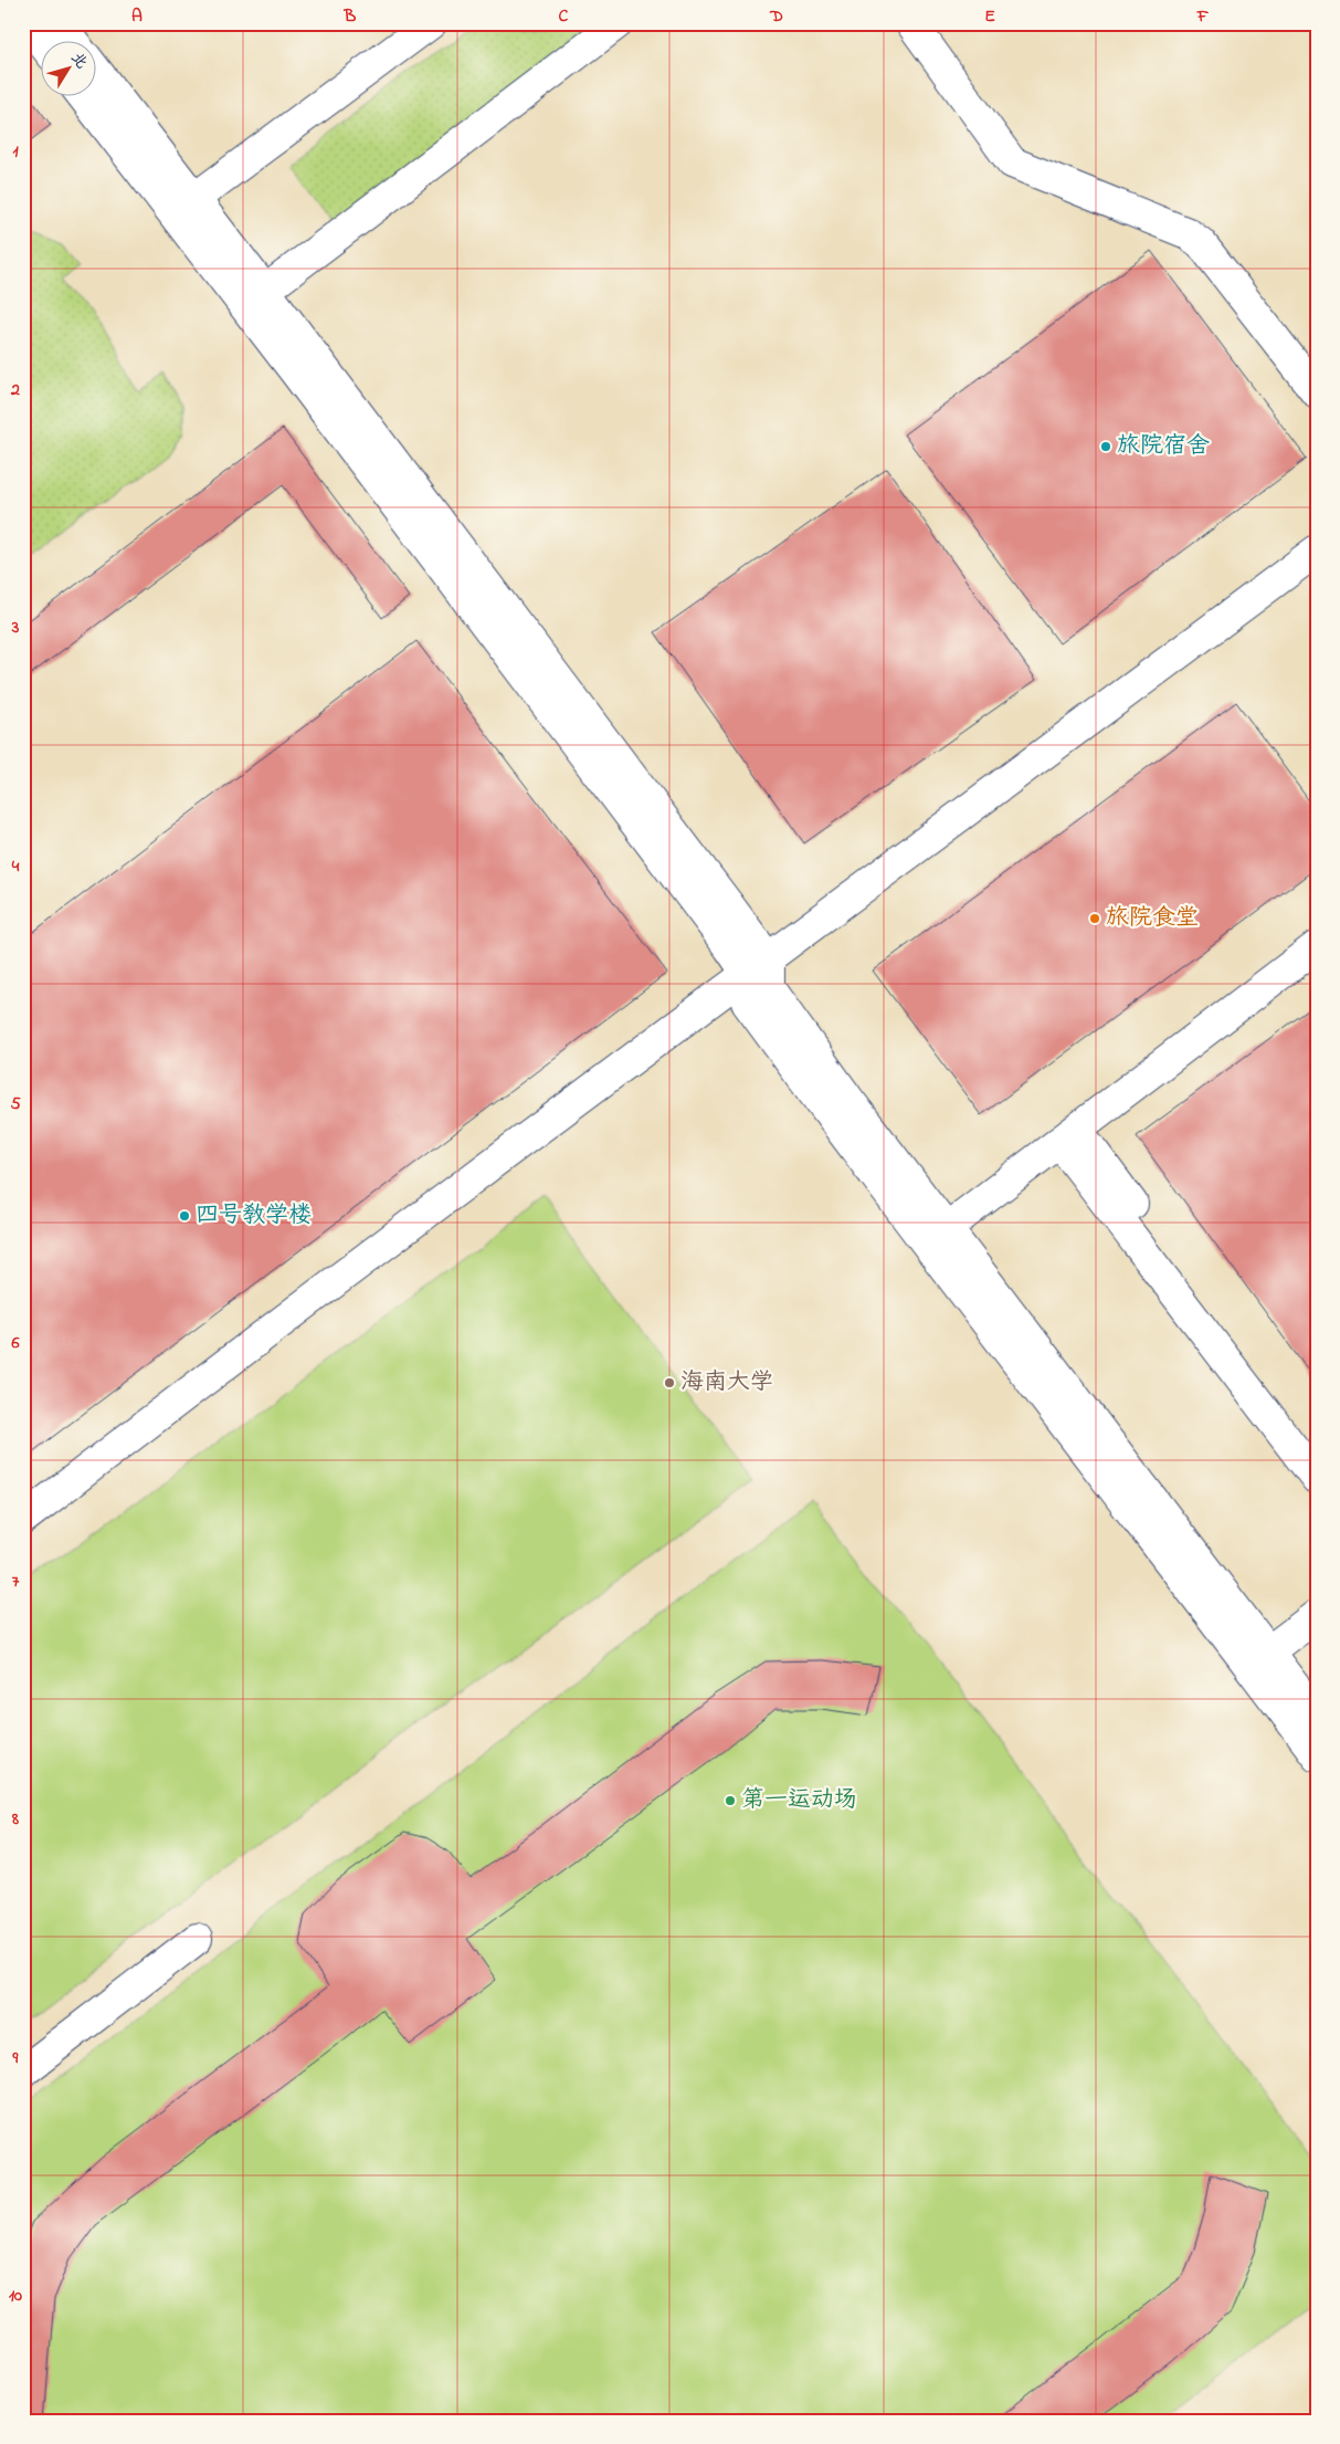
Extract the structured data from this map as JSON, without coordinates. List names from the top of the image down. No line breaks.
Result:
{"places":["旅院宿舍","旅院食堂","四号教学楼","海南大学","第一运动场"],"north":"top right","grid":{"columns":["A","B","C","D","E","F"],"rows":["1","2","3","4","5","6","7","8","9","10"]}}
